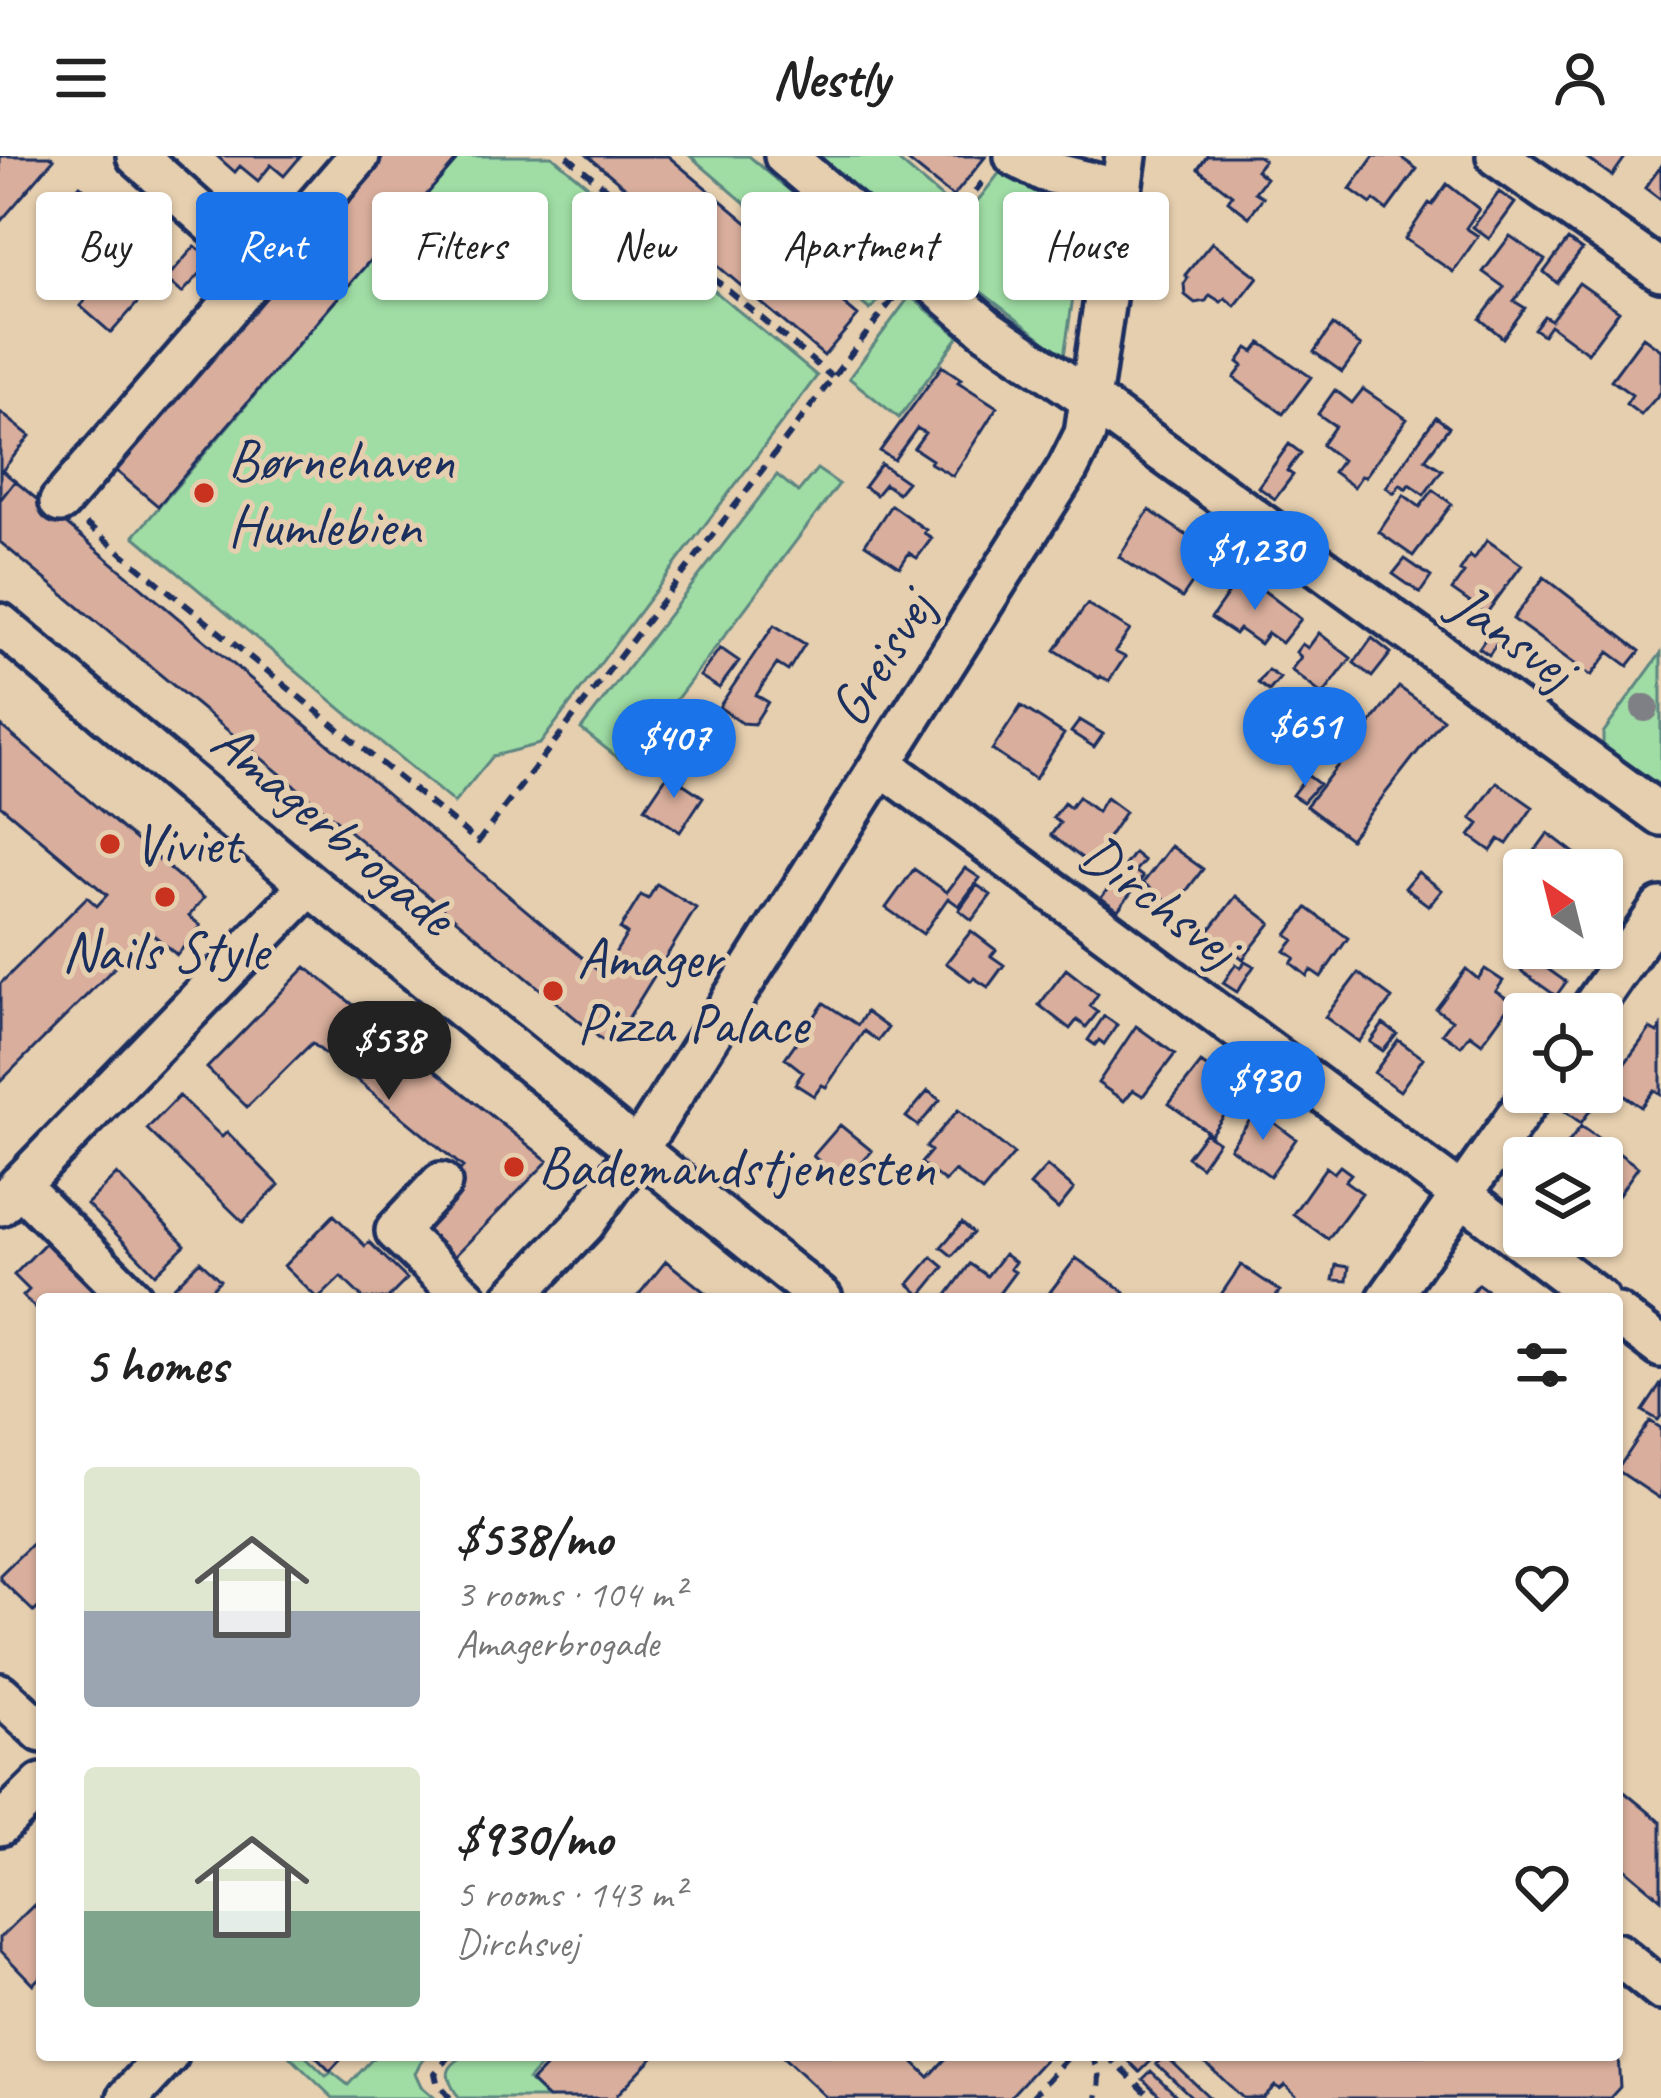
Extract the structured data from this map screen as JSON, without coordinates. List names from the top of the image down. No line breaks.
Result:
{"streets":{"street":["Jansvej","Greisvej","Amagerbrogade","Dirchsvej"]},"crossings":[["Jansvej","Greisvej"],["Greisvej","Amagerbrogade"],["Greisvej","Dirchsvej"]],"places":["Børnehaven Humlebien","Viviet","Nails Style","Amager Pizza Palace","Bademandstjenesten"],"north":"top left","page":{"header":"Nestly","chip":["Buy","Rent","Filters","New","Apartment","House"],"price":["$1,230","$651","$407","$538","$930"],"heading":"5 homes","list":[{"name":"$538/mo","note":"3 rooms · 104 m² · Amagerbrogade"},{"name":"$930/mo","note":"5 rooms · 143 m² · Dirchsvej"}]}}
